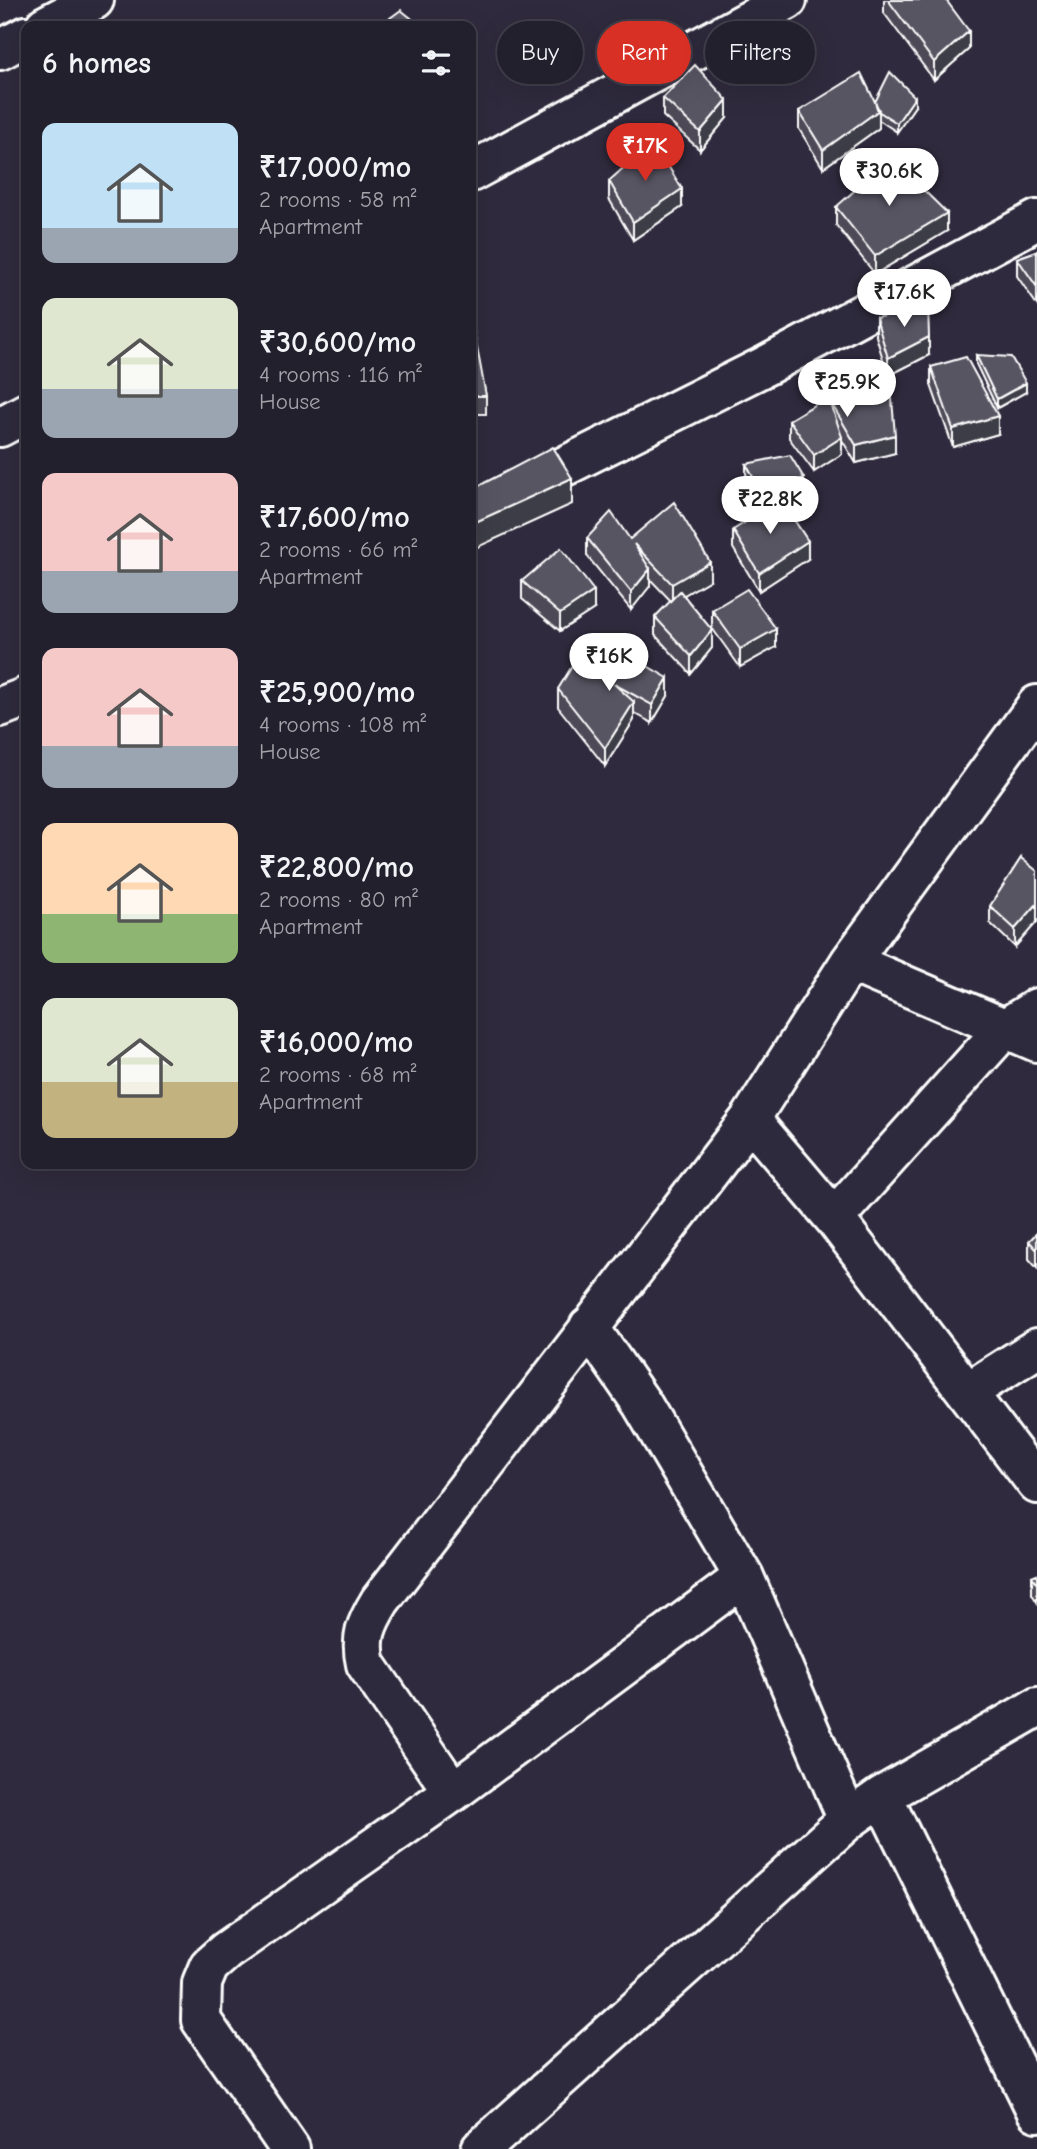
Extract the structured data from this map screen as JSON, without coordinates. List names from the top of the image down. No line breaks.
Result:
{"page":{"chip":["Buy","Rent","Filters"],"heading":"6 homes","list":[{"name":"₹17,000/mo","note":"2 rooms · 58 m² · Apartment"},{"name":"₹30,600/mo","note":"4 rooms · 116 m² · House"},{"name":"₹17,600/mo","note":"2 rooms · 66 m² · Apartment"},{"name":"₹25,900/mo","note":"4 rooms · 108 m² · House"},{"name":"₹22,800/mo","note":"2 rooms · 80 m² · Apartment"},{"name":"₹16,000/mo","note":"2 rooms · 68 m² · Apartment"}],"price":["₹17K","₹30.6K","₹17.6K","₹25.9K","₹22.8K","₹16K"]}}
